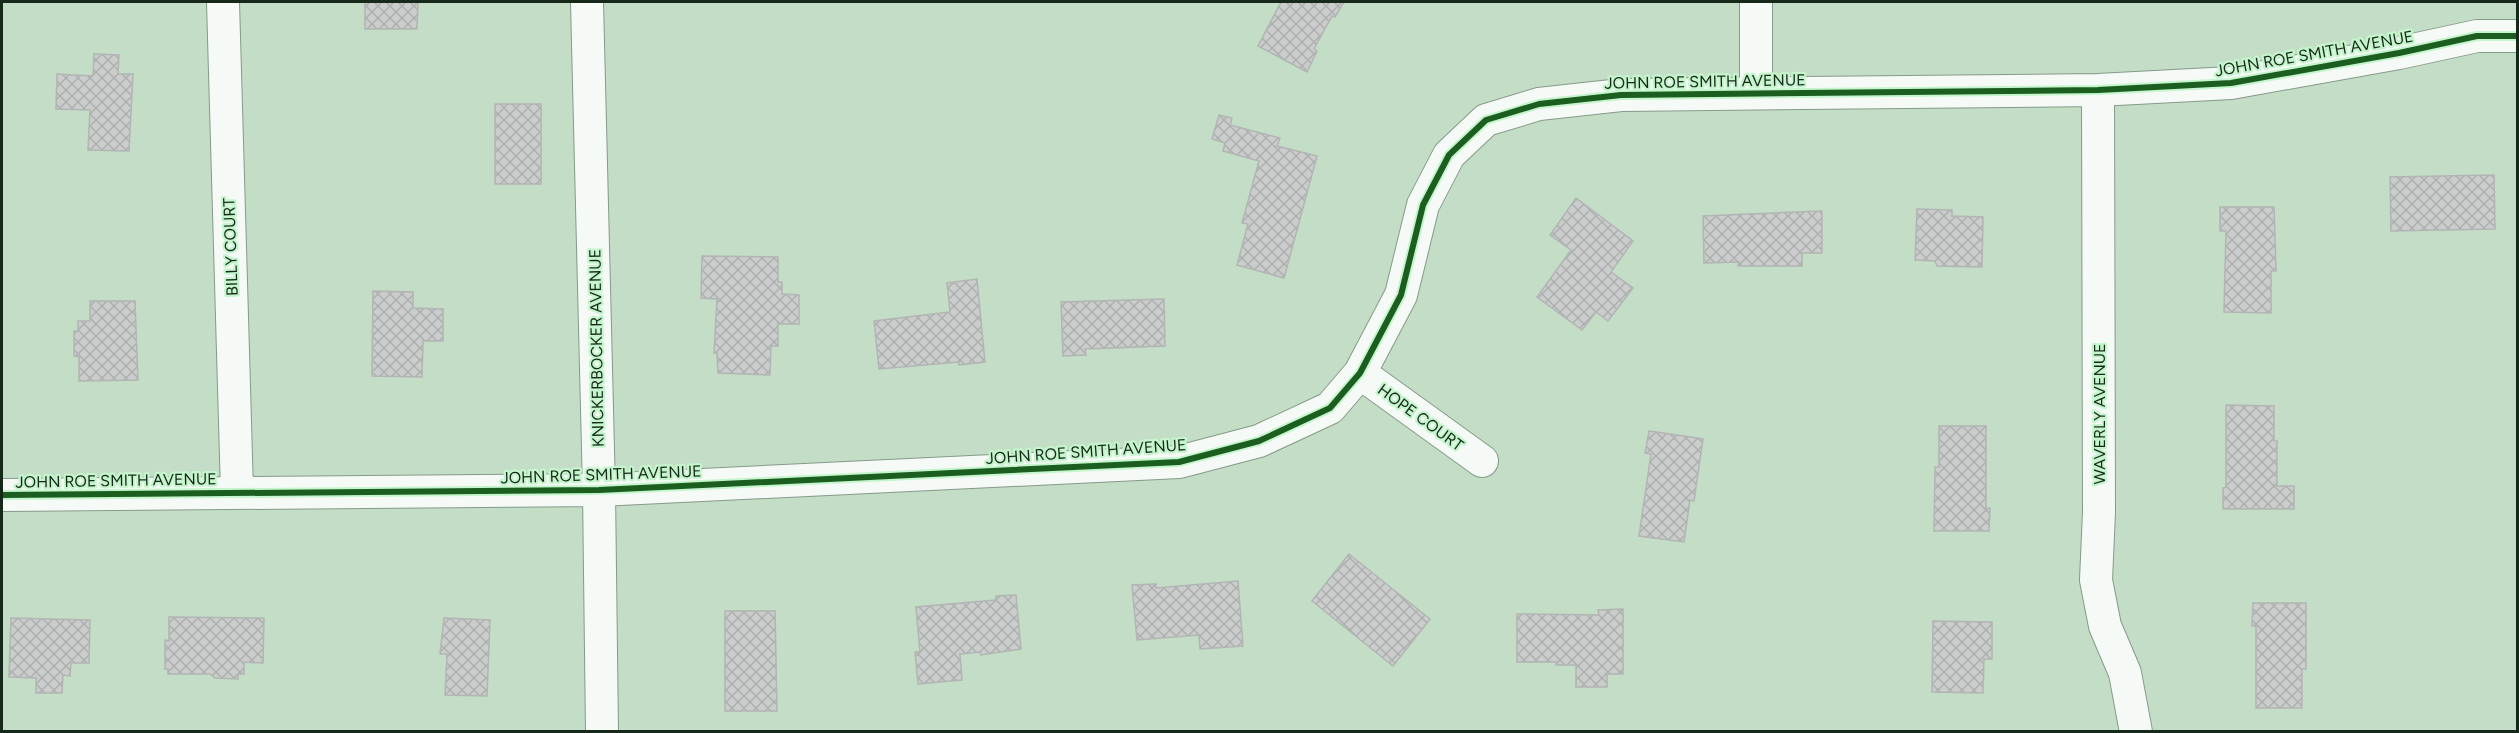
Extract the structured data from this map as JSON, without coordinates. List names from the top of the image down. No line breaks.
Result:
{"streets":{"street":["JOHN ROE SMITH AVENUE","BILLY COURT","KNICKERBOCKER AVENUE","WAVERLY AVENUE","HOPE COURT"]},"crossings":[["JOHN ROE SMITH AVENUE","BILLY COURT"],["JOHN ROE SMITH AVENUE","KNICKERBOCKER AVENUE"],["JOHN ROE SMITH AVENUE","WAVERLY AVENUE"],["JOHN ROE SMITH AVENUE","HOPE COURT"]]}
